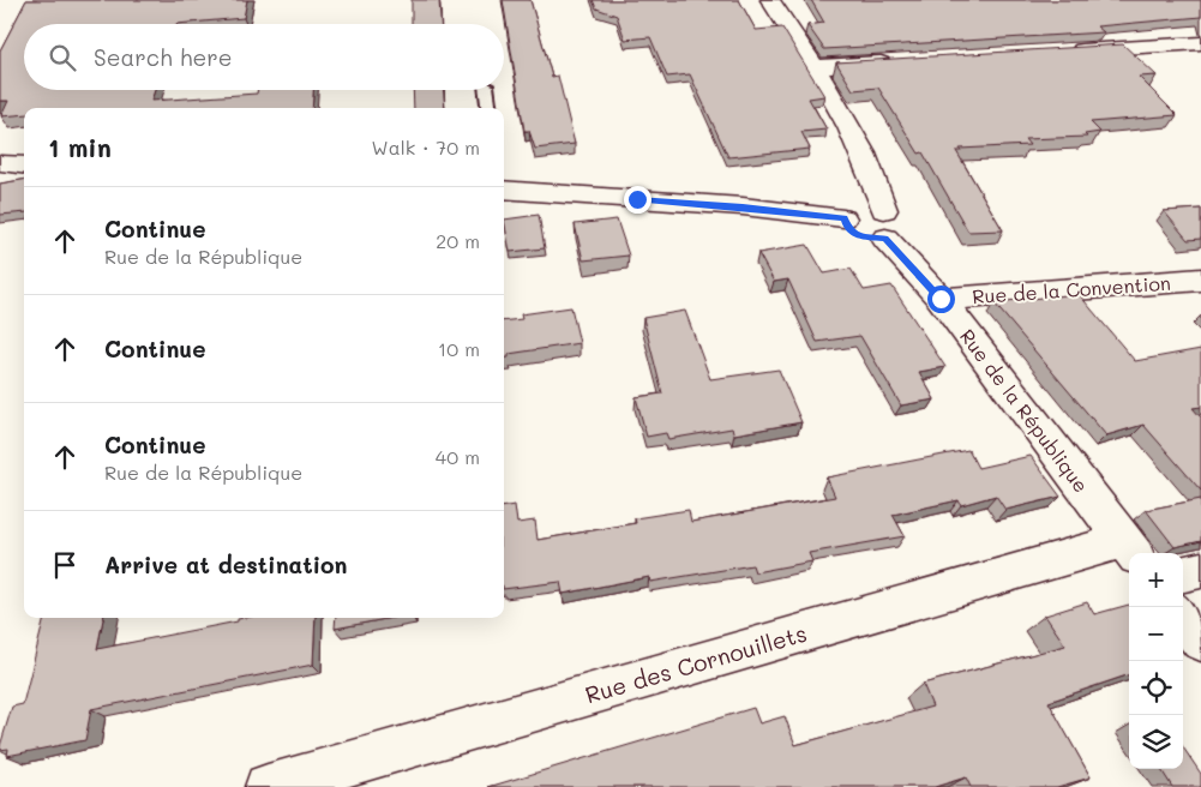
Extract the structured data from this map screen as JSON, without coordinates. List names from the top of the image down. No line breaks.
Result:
{"streets":{"street":["Rue de la Convention","Rue de la République","Rue des Cornouillets"]},"crossings":[["Rue de la Convention","Rue de la République"],["Rue de la République","Rue des Cornouillets"]],"page":{"search":"Search here","heading":["1 min","Walk · 70 m"],"list":[["Continue","Rue de la République","20 m"],["Continue","10 m"],["Continue","Rue de la République","40 m"],"Arrive at destination"],"map_buttons":["+","−"]}}
